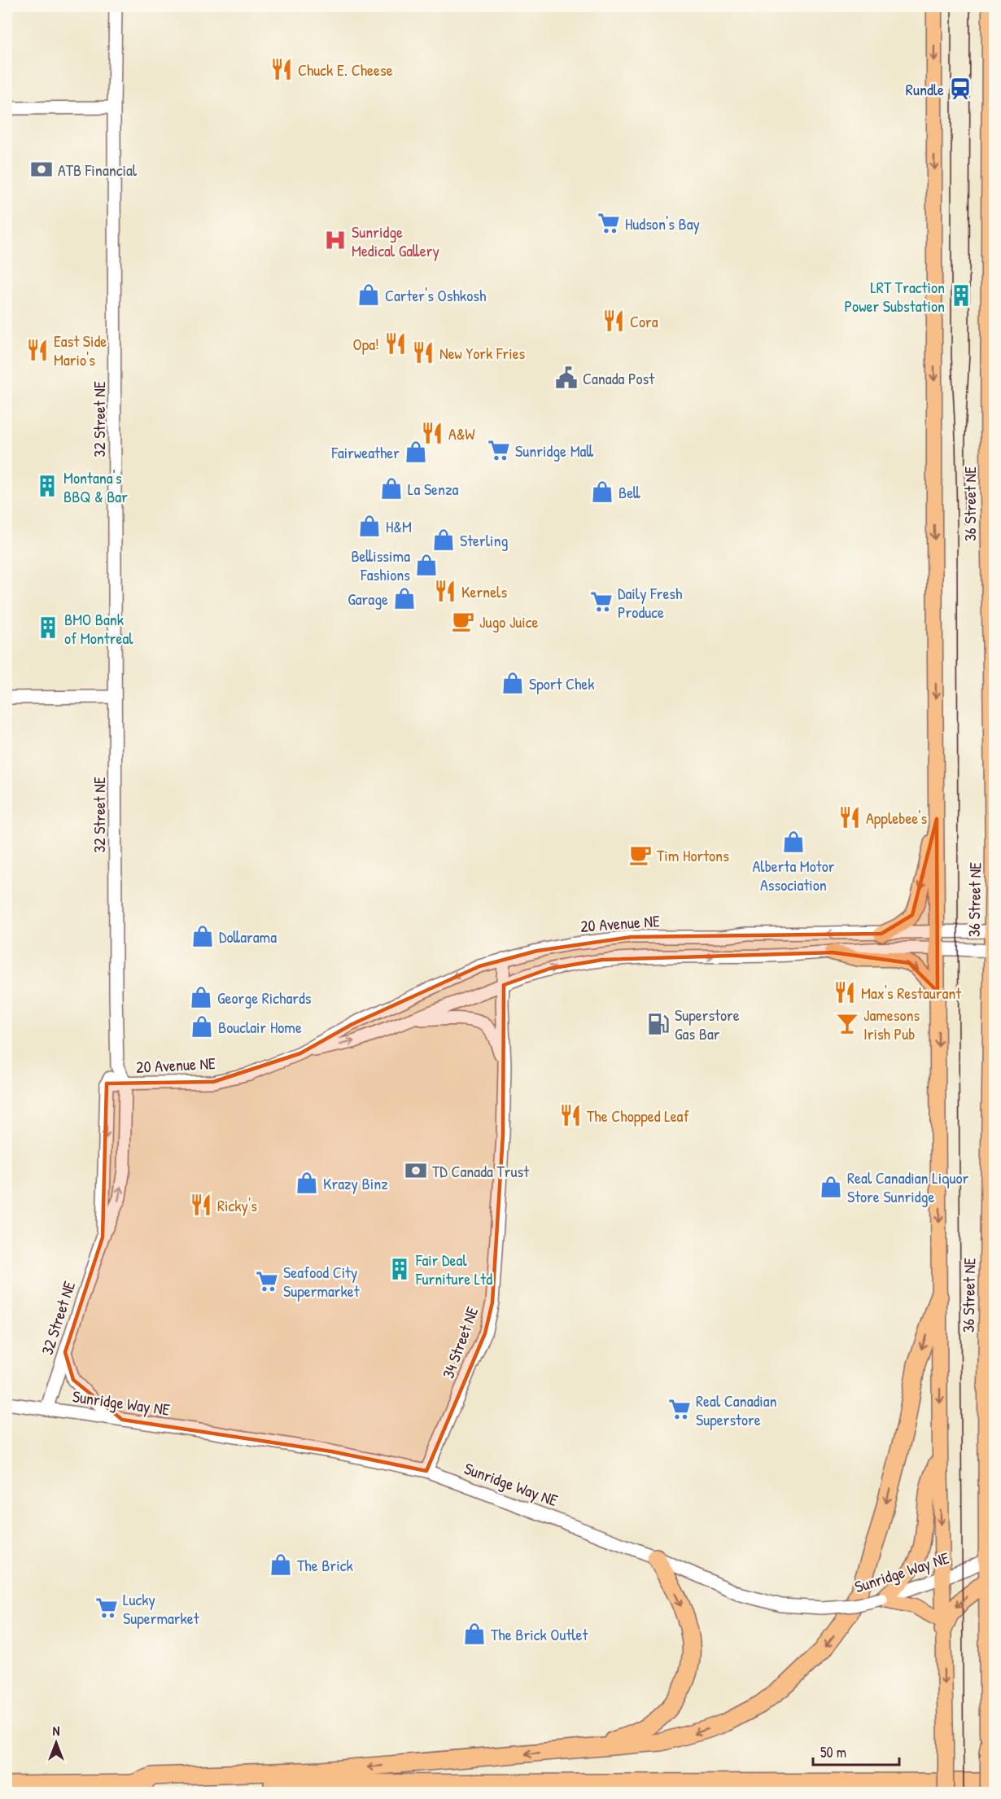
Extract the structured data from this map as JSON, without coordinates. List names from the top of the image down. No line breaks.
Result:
{"streets":{"main road":["36 Street NE"],"street":["32 Street NE","20 Avenue NE","34 Street NE","Sunridge Way NE"]},"crossings":[["32 Street NE","20 Avenue NE"],["32 Street NE","Sunridge Way NE"],["36 Street NE","20 Avenue NE"],["36 Street NE","Sunridge Way NE"],["20 Avenue NE","34 Street NE"],["34 Street NE","Sunridge Way NE"]],"places":{"restaurant":["Chuck E. Cheese","Cora","Opa!","East Side Mario's","New York Fries","A&W","Kernels","Applebee's","Max's Restaurant","The Chopped Leaf","Ricky's"],"station":["Rundle"],"bank":["ATB Financial","TD Canada Trust"],"supermarket":["Hudson's Bay","Sunridge Mall","Daily Fresh Produce","Seafood City Supermarket","Real Canadian Superstore","Lucky Supermarket"],"hospital":["Sunridge Medical Gallery"],"shop":["Carter's Oshkosh","Fairweather","La Senza","Bell","H&M","Sterling","Bellissima Fashions","Garage","Sport Chek","Alberta Motor Association","Dollarama","George Richards","Bouclair Home","Krazy Binz","Real Canadian Liquor Store Sunridge","The Brick","The Brick Outlet"],"building":["LRT Traction Power Substation","Montana's BBQ & Bar","BMO Bank of Montreal","Fair Deal Furniture Ltd"],"public building":["Canada Post"],"cafe":["Jugo Juice","Tim Hortons"],"bar":["Jamesons Irish Pub"],"fuel station":["Superstore Gas Bar"]},"scale_bar":"50 m","north":"top"}
